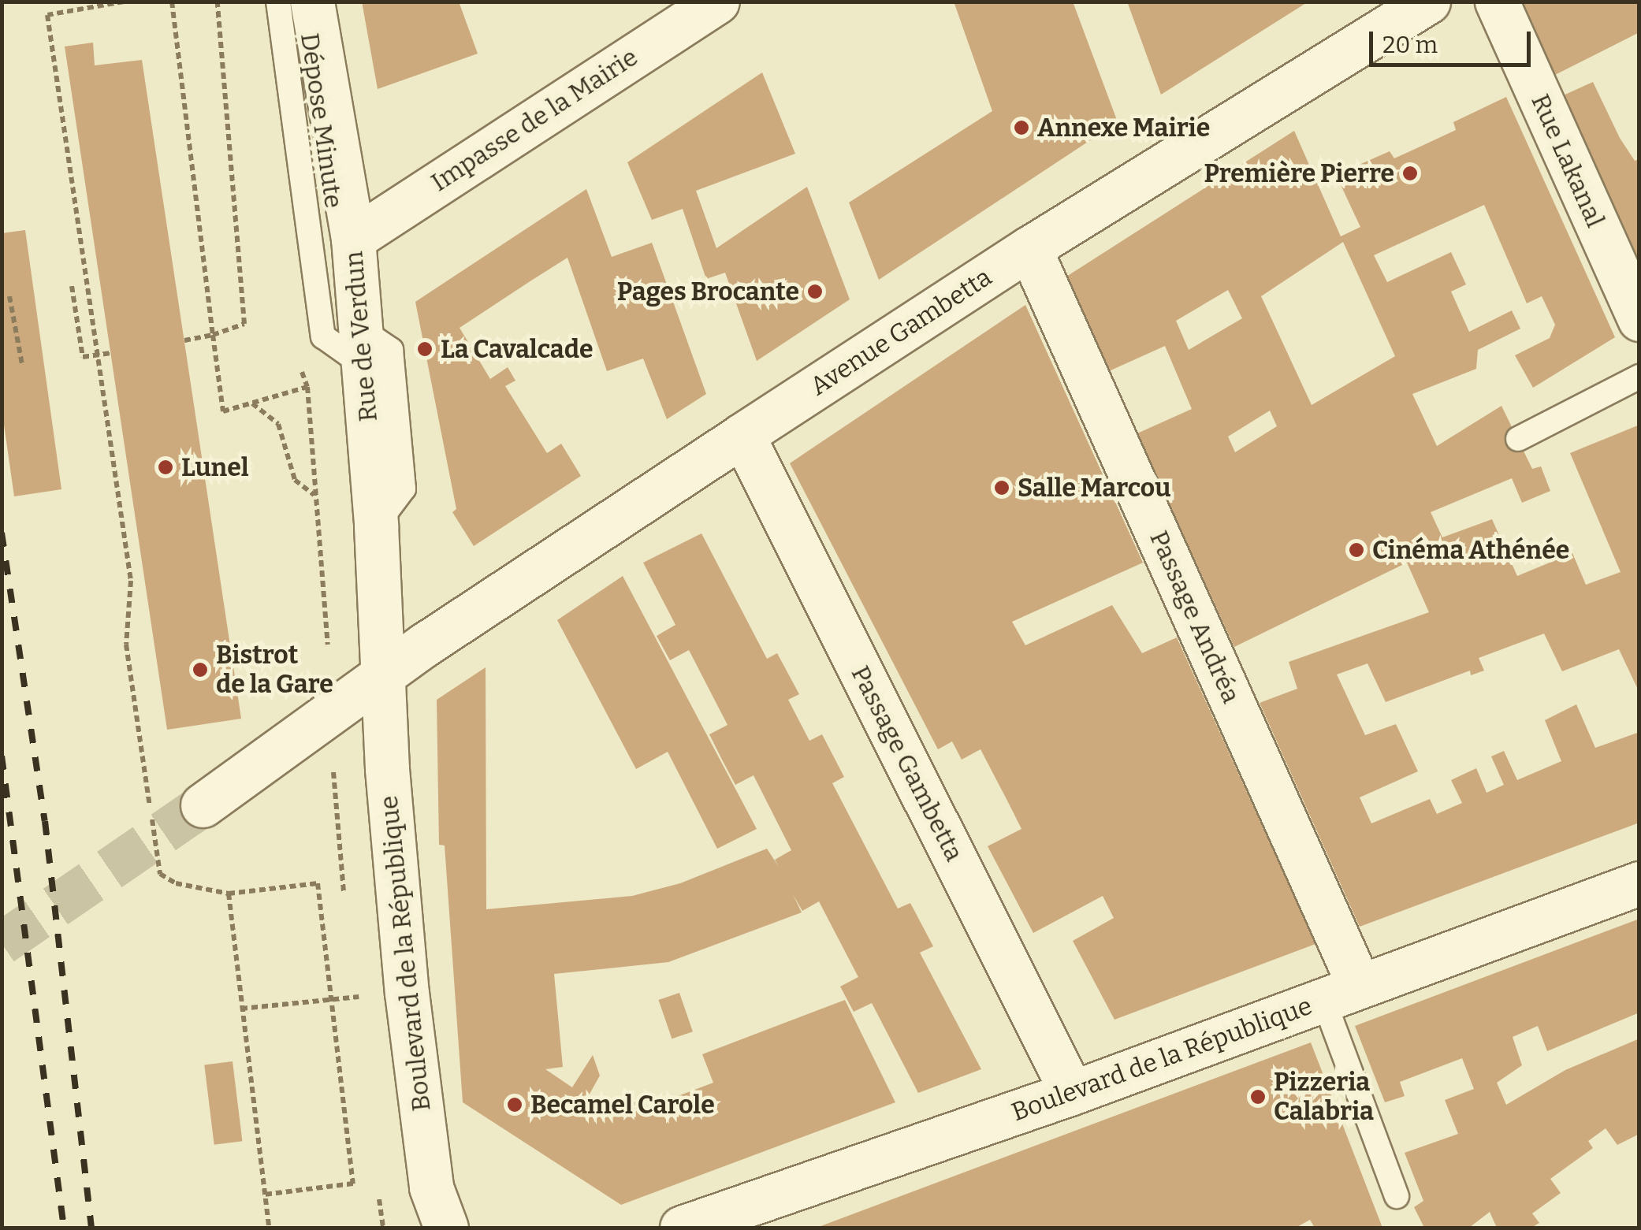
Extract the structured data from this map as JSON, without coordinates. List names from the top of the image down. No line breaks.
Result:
{"streets":{"street":["Impasse de la Mairie","Rue Lakanal","Avenue Gambetta","Rue de Verdun","Passage Andréa","Passage Gambetta","Boulevard de la République"],"lane":["Dépose Minute"]},"crossings":[["Impasse de la Mairie","Rue de Verdun"],["Dépose Minute","Rue de Verdun"],["Avenue Gambetta","Rue de Verdun"],["Avenue Gambetta","Passage Andréa"],["Avenue Gambetta","Passage Gambetta"],["Avenue Gambetta","Boulevard de la République"],["Rue de Verdun","Boulevard de la République"],["Passage Andréa","Boulevard de la République"],["Passage Gambetta","Boulevard de la République"]],"places":["Annexe Mairie","Première Pierre","Pages Brocante","La Cavalcade","Lunel","Salle Marcou","Cinéma Athénée","Bistrot de la Gare","Pizzeria Calabria","Becamel Carole"],"scale_bar":"20 m"}
